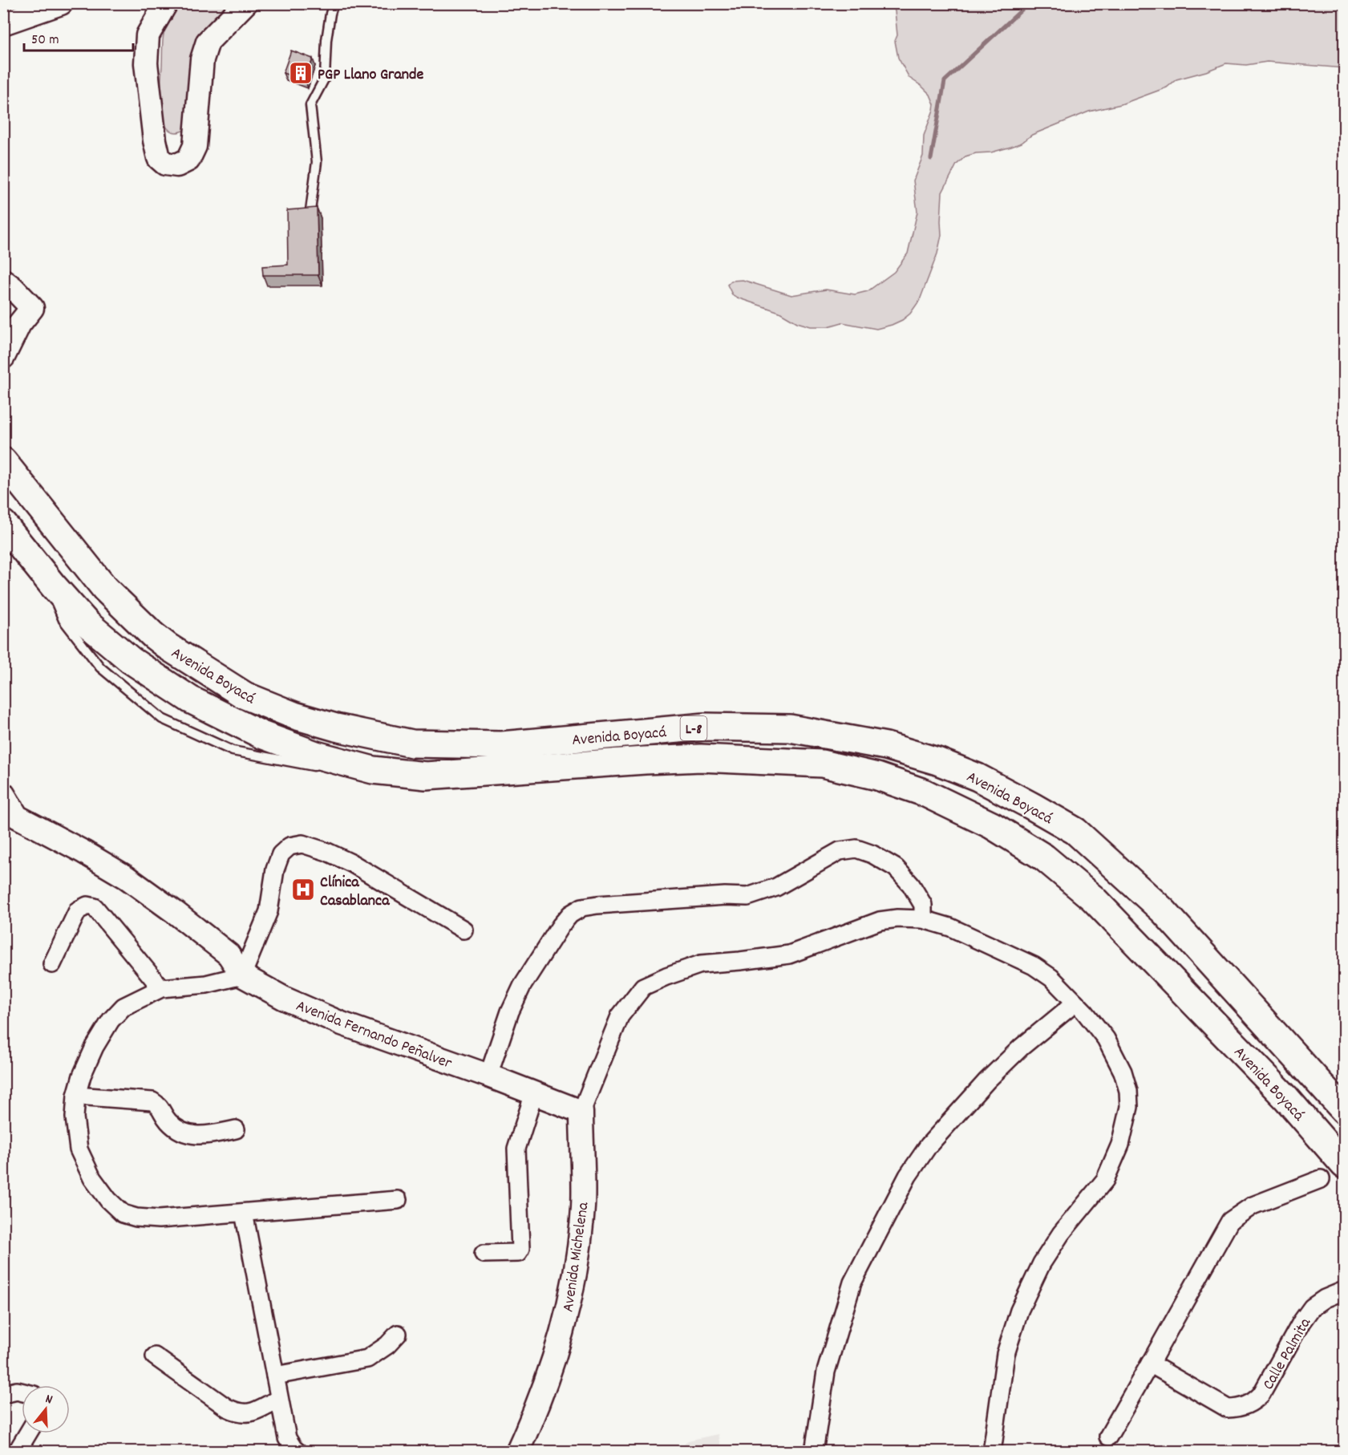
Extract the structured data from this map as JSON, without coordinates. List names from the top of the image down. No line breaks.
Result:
{"streets":{"highway":["Avenida Boyacá","L-8"],"main road":["Avenida Fernando Peñalver","Avenida Michelena"],"street":["Calle Palmita"]},"crossings":[["Avenida Fernando Peñalver","Avenida Michelena"]],"places":{"building":["PGP Llano Grande"],"hospital":["Clínica Casablanca"]},"scale_bar":"50 m","north":"top"}
